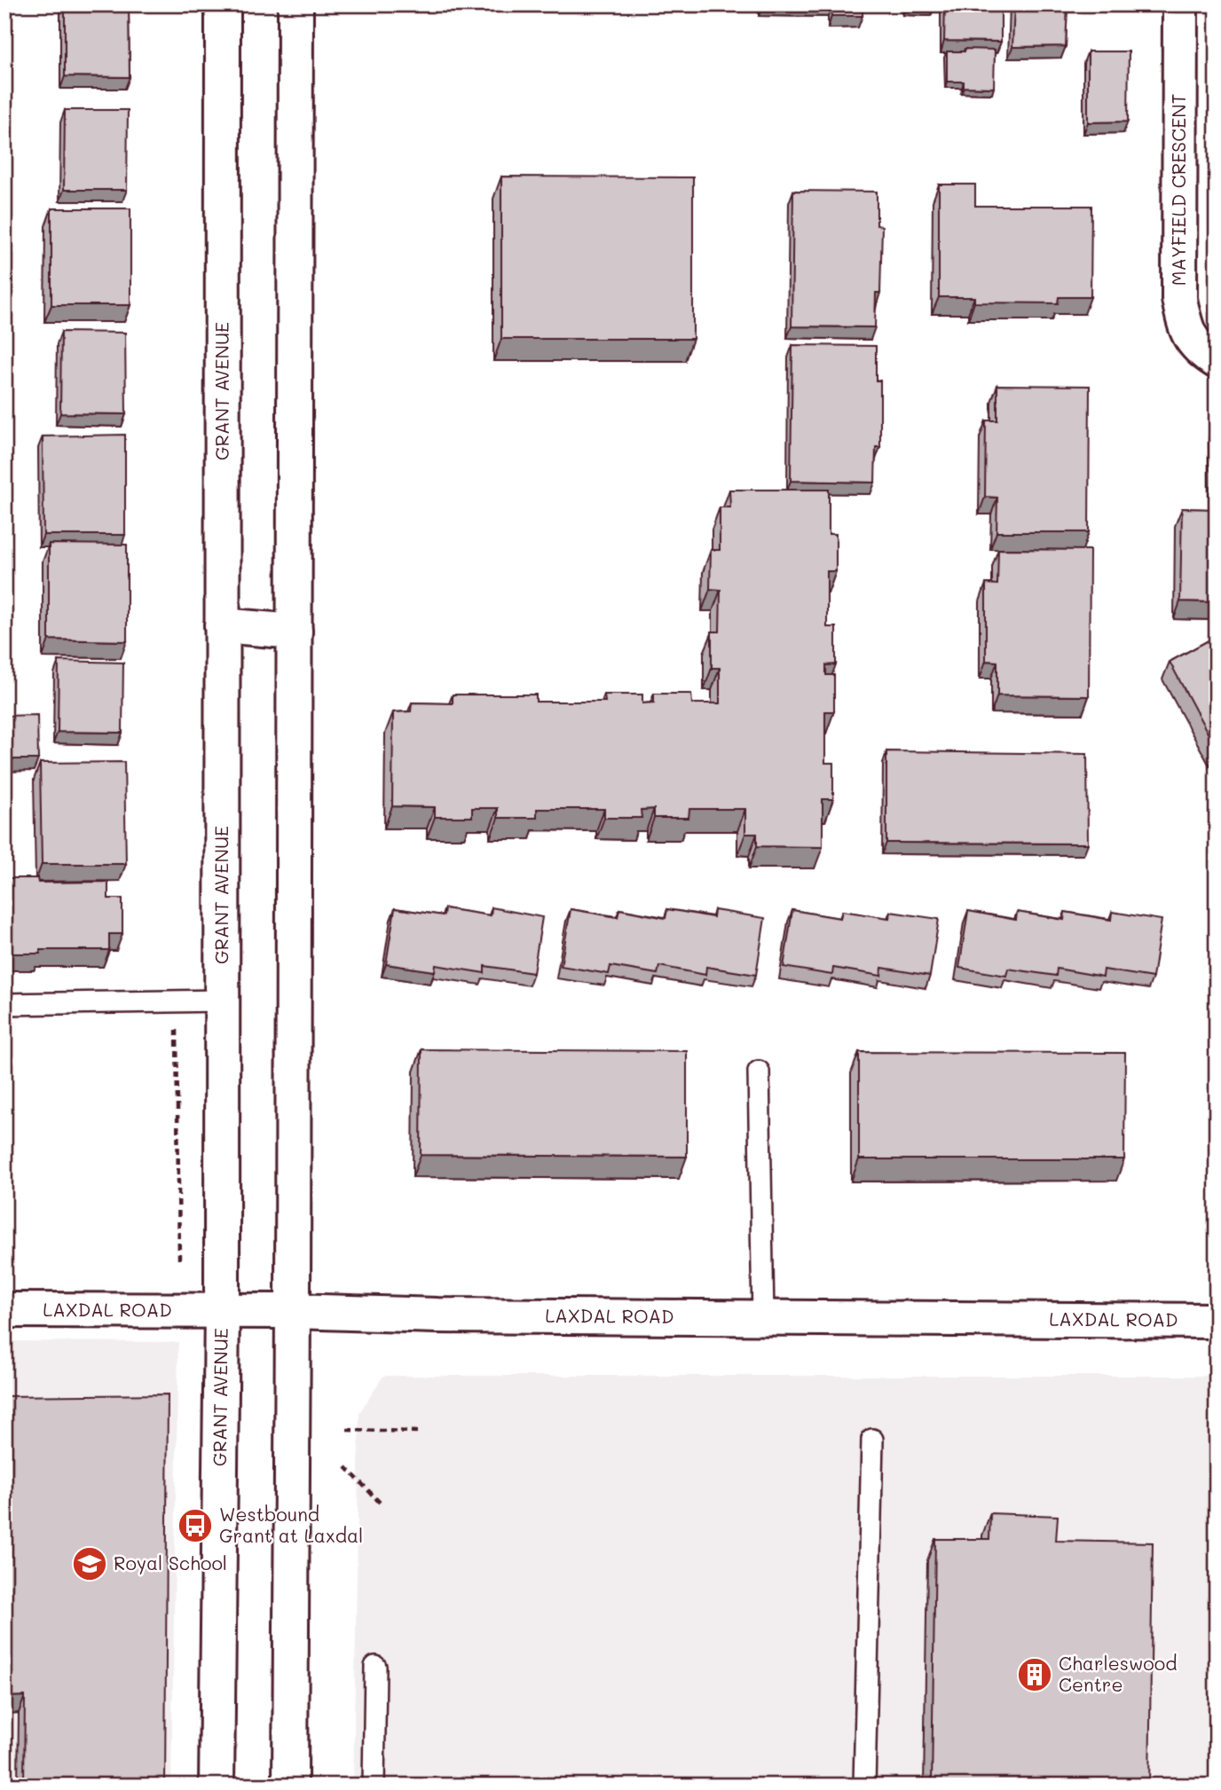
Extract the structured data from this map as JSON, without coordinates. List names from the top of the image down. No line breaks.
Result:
{"streets":{"main road":["MAYFIELD CRESCENT","GRANT AVENUE","LAXDAL ROAD"]},"crossings":[["GRANT AVENUE","LAXDAL ROAD"]],"places":{"bus stop":["Westbound Grant at Laxdal"],"school or university":["Royal School"],"building":["Charleswood Centre"]}}
